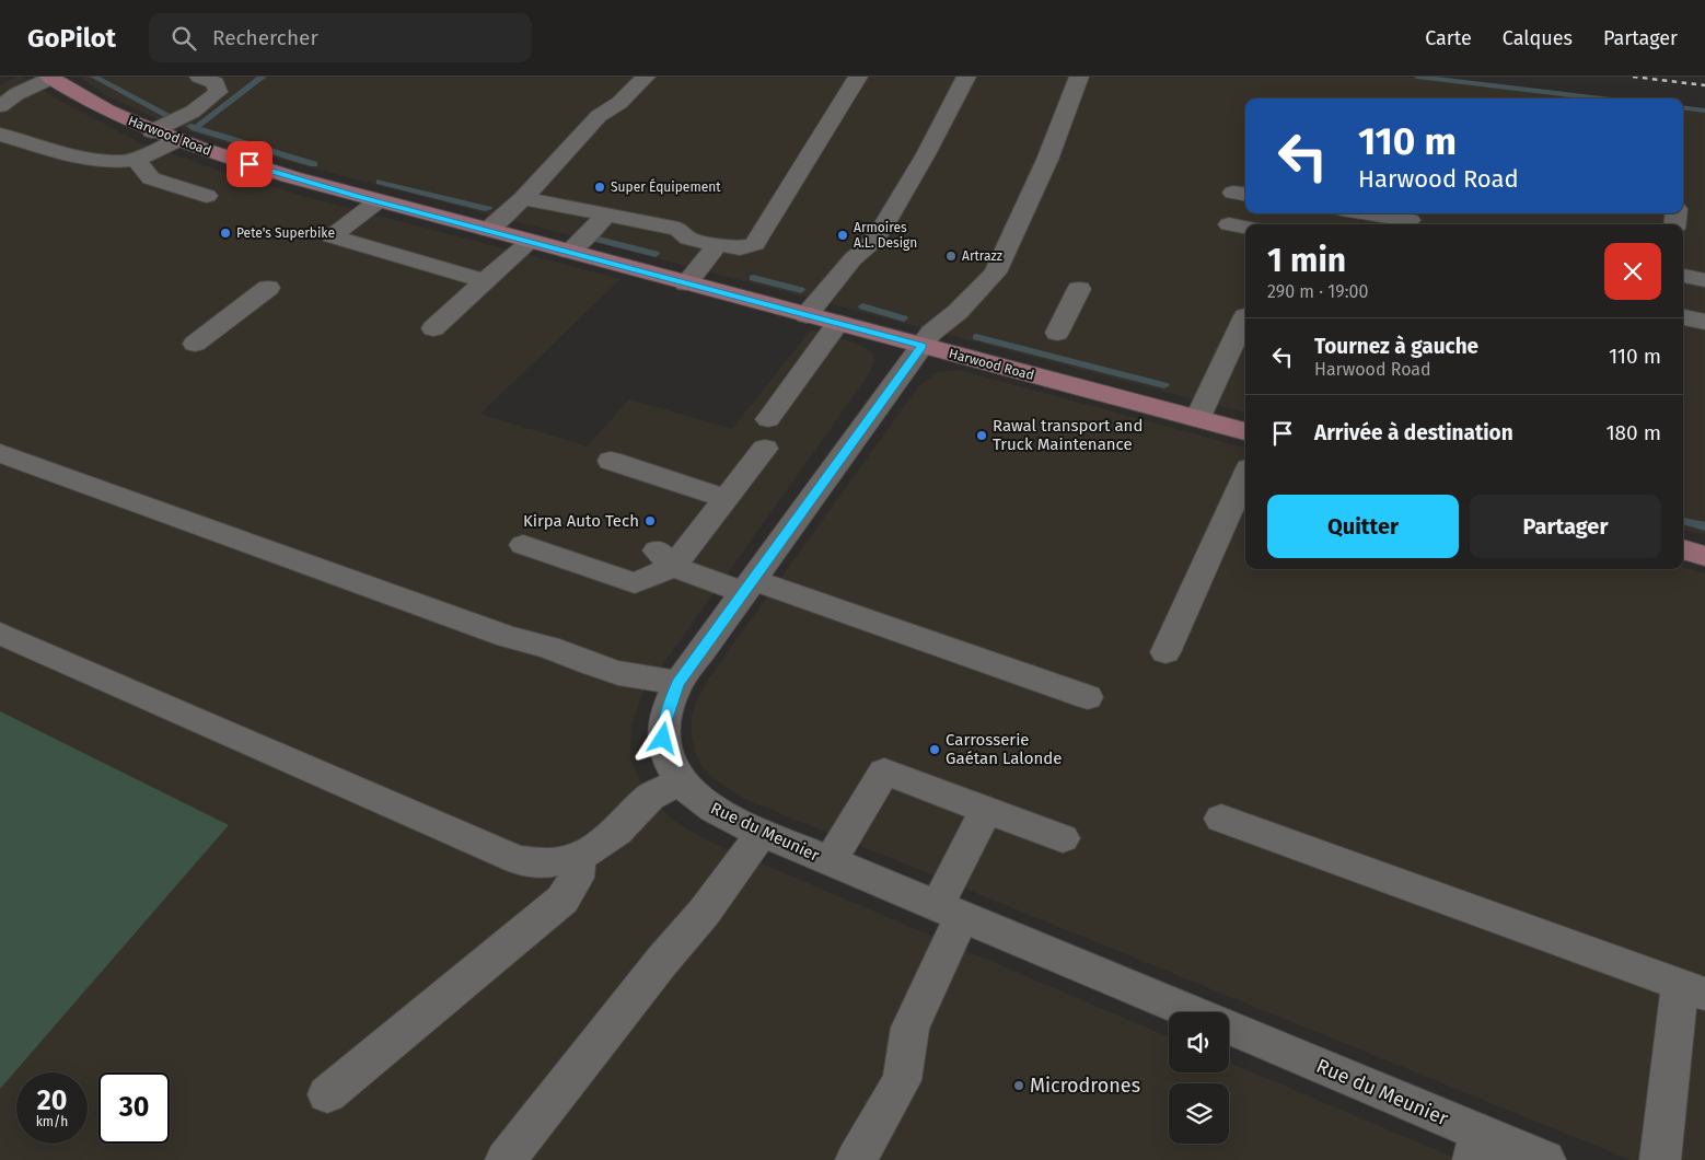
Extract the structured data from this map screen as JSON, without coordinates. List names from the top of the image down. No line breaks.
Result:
{"streets":{"main road":["Harwood Road"],"street":["Rue du Meunier"]},"crossings":[["Harwood Road","Rue du Meunier"]],"places":["Super Équipement","Pete's Superbike","Armoires A.L. Design","Artrazz","Rawal transport and Truck Maintenance","Kirpa Auto Tech","Carrosserie Gaétan Lalonde","Microdrones"],"page":{"header":"GoPilot","search":"Rechercher","nav":["Carte","Calques","Partager"],"turn":["110 m","Harwood Road"],"heading":["1 min","290 m · 19:00"],"list":[{"name":"Tournez à gauche","note":"Harwood Road","value":"110 m"},{"name":"Arrivée à destination","value":"180 m"}],"buttons":["Quitter","Partager"],"speed":"20 km/h","limit":"30"}}
